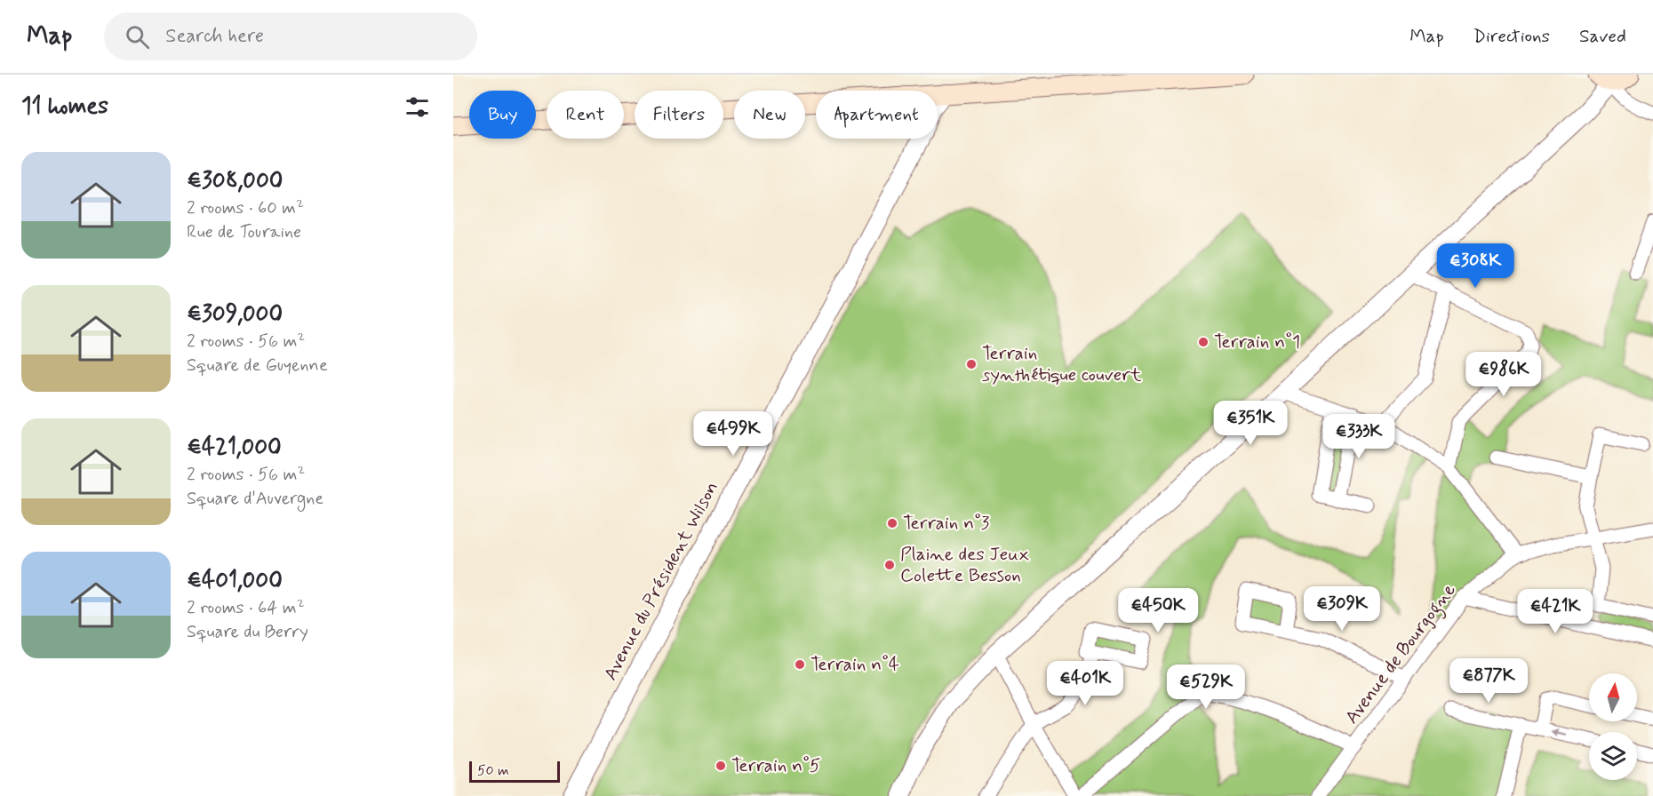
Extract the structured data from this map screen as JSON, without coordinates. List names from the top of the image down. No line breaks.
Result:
{"streets":{"street":["Avenue du Président Wilson","Avenue de Bourgogne"]},"places":["Terrain n°1","Terrain synthétique couvert","Terrain n°3","Plaine des Jeux Colette Besson","Terrain n°4","Terrain n°5"],"scale_bar":"50 m","north":"top","page":{"header":"Map","search":"Search here","nav":["Map","Directions","Saved"],"heading":"11 homes","chip":["Buy","Rent","Filters","New","Apartment"],"list":[{"name":"€308,000","note":"2 rooms · 60 m² · Rue de Touraine"},{"name":"€309,000","note":"2 rooms · 56 m² · Square de Guyenne"},{"name":"€421,000","note":"2 rooms · 56 m² · Square d'Auvergne"},{"name":"€401,000","note":"2 rooms · 64 m² · Square du Berry"}],"price":["€308K","€986K","€351K","€499K","€333K","€309K","€450K","€421K","€877K","€401K","€529K"],"scale":"50 m"}}
